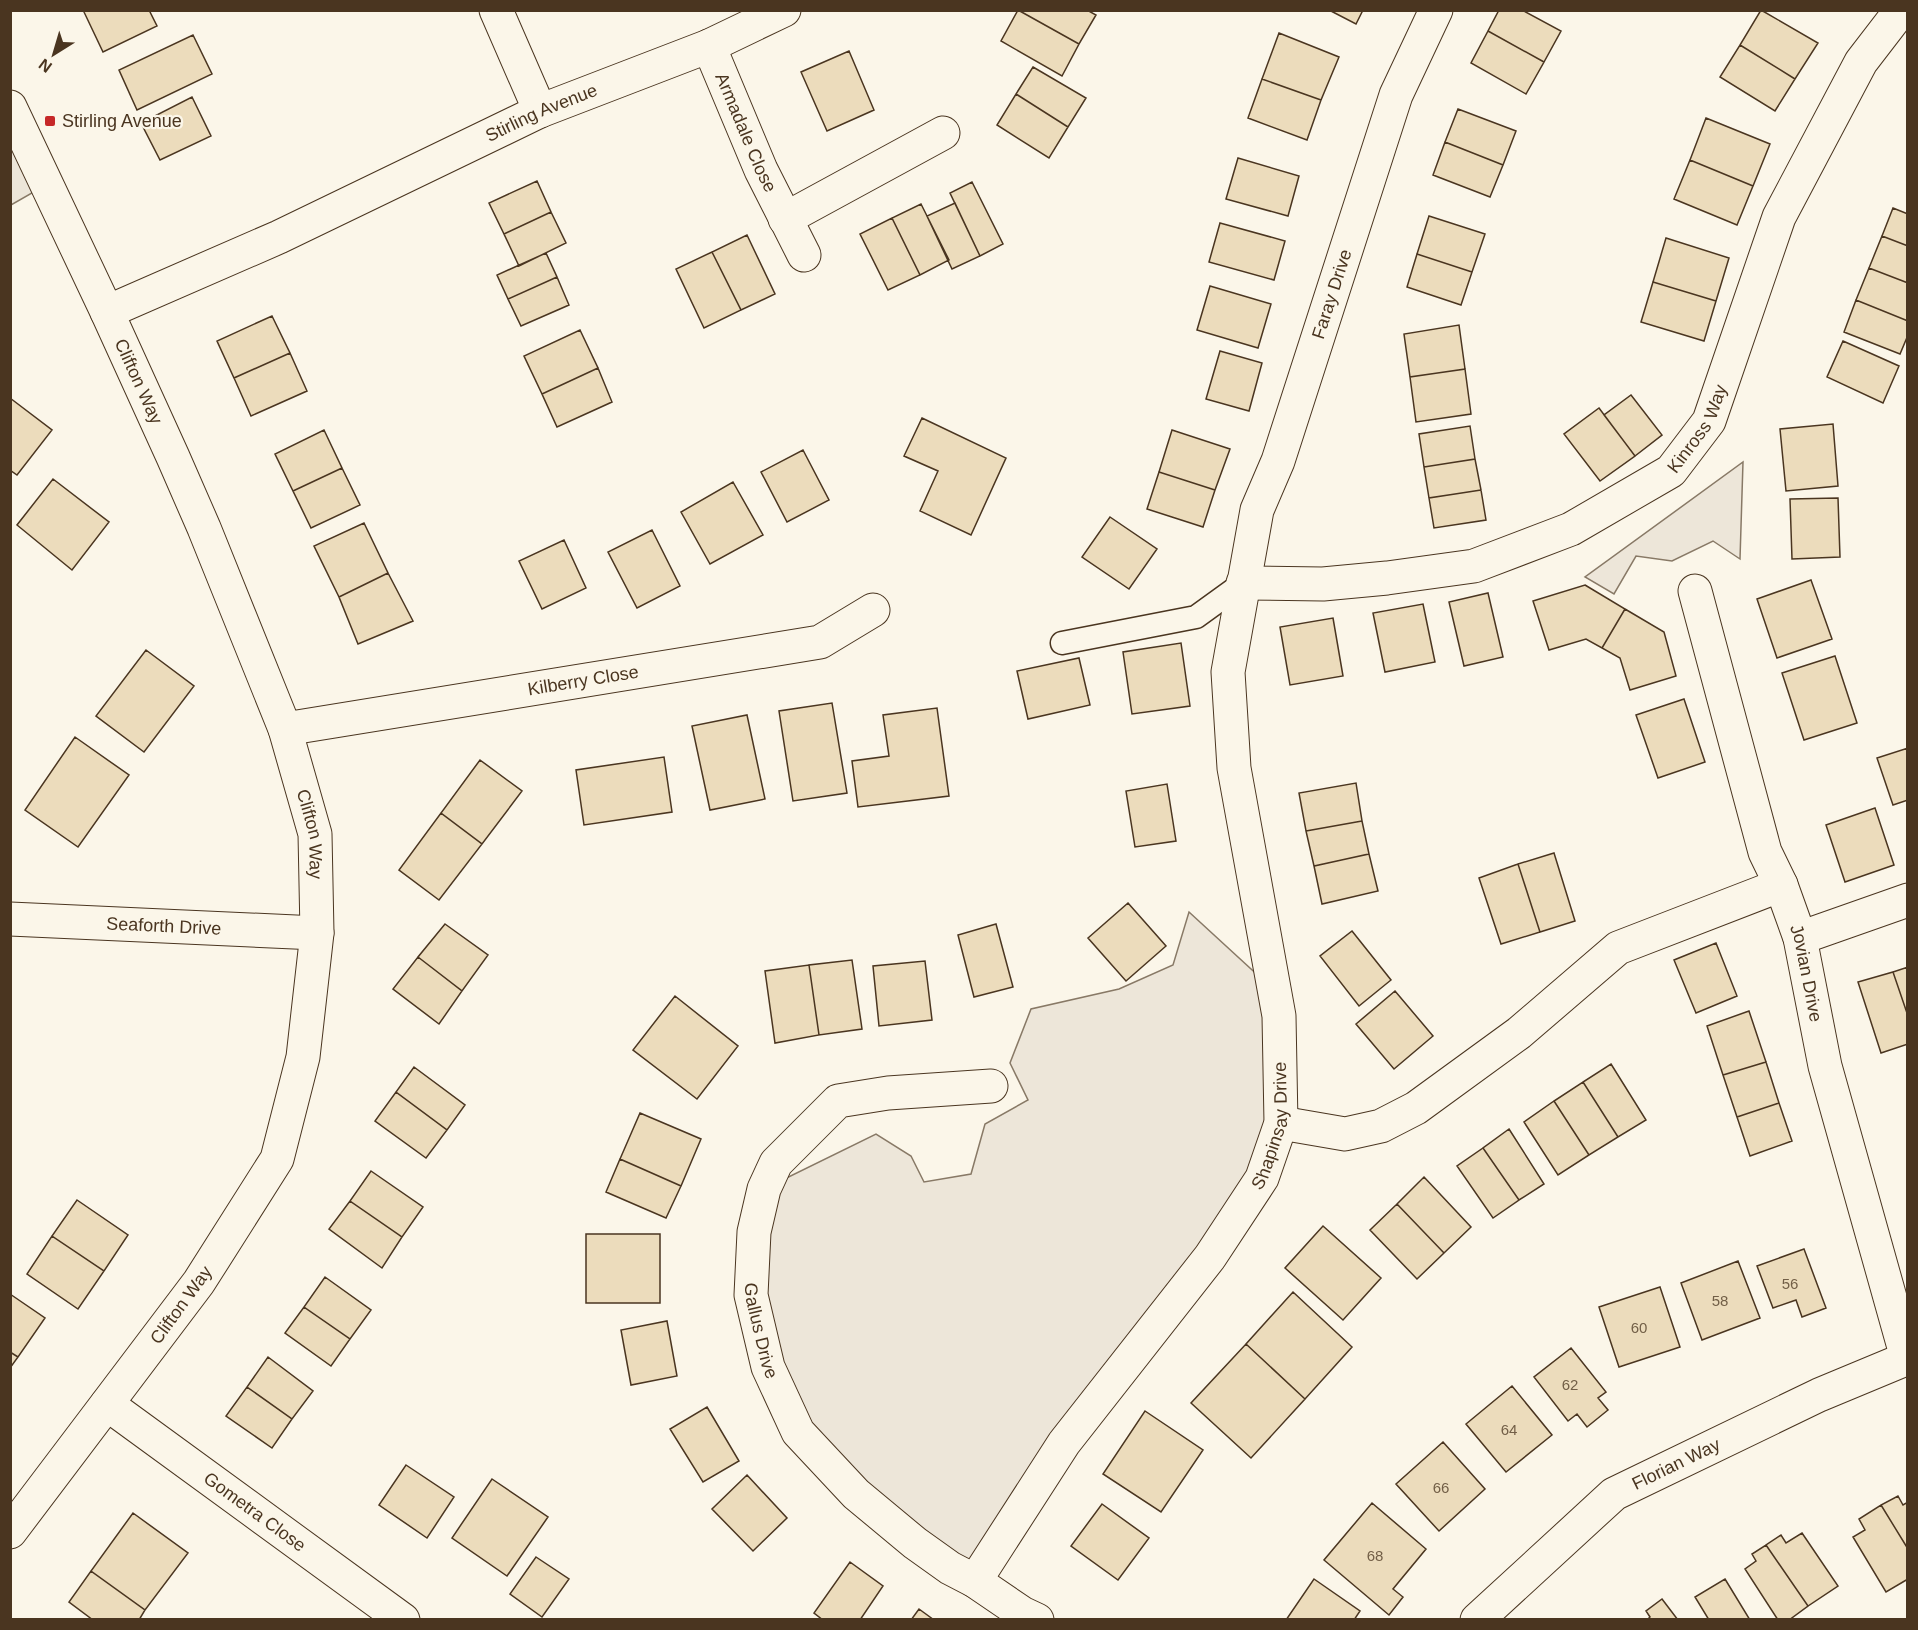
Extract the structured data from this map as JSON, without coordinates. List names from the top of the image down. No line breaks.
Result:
{"streets":{"street":["Stirling Avenue","Armadale Close","Faray Drive","Clifton Way","Kinross Way","Kilberry Close","Seaforth Drive","Jovian Drive","Shapinsay Drive","Gallus Drive","Florian Way","Gometra Close"]},"crossings":[["Stirling Avenue","Armadale Close"],["Stirling Avenue","Clifton Way"],["Faray Drive","Kinross Way"],["Faray Drive","Shapinsay Drive"],["Clifton Way","Kilberry Close"],["Clifton Way","Seaforth Drive"],["Clifton Way","Gometra Close"],["Kinross Way","Shapinsay Drive"],["Jovian Drive","Florian Way"],["Shapinsay Drive","Gallus Drive"]],"places":{"transit":["Stirling Avenue"]},"house_numbers":["56","58","60","62","64","66","68"],"north":"bottom left"}
